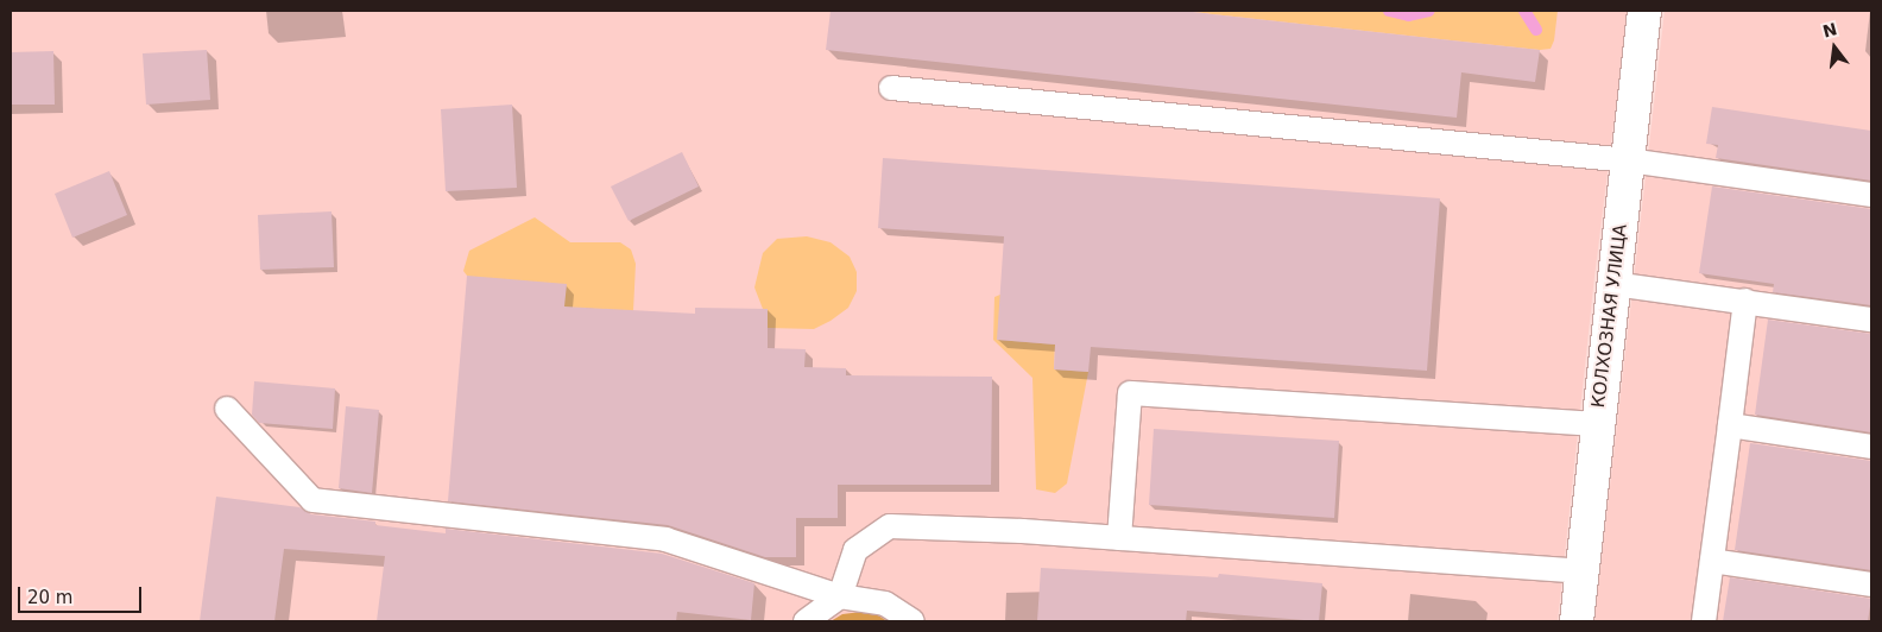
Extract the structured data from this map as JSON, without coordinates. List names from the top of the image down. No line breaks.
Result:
{"streets":{"street":["КОЛХОЗНАЯ УЛИЦА"]},"scale_bar":"20 m","north":"top"}
